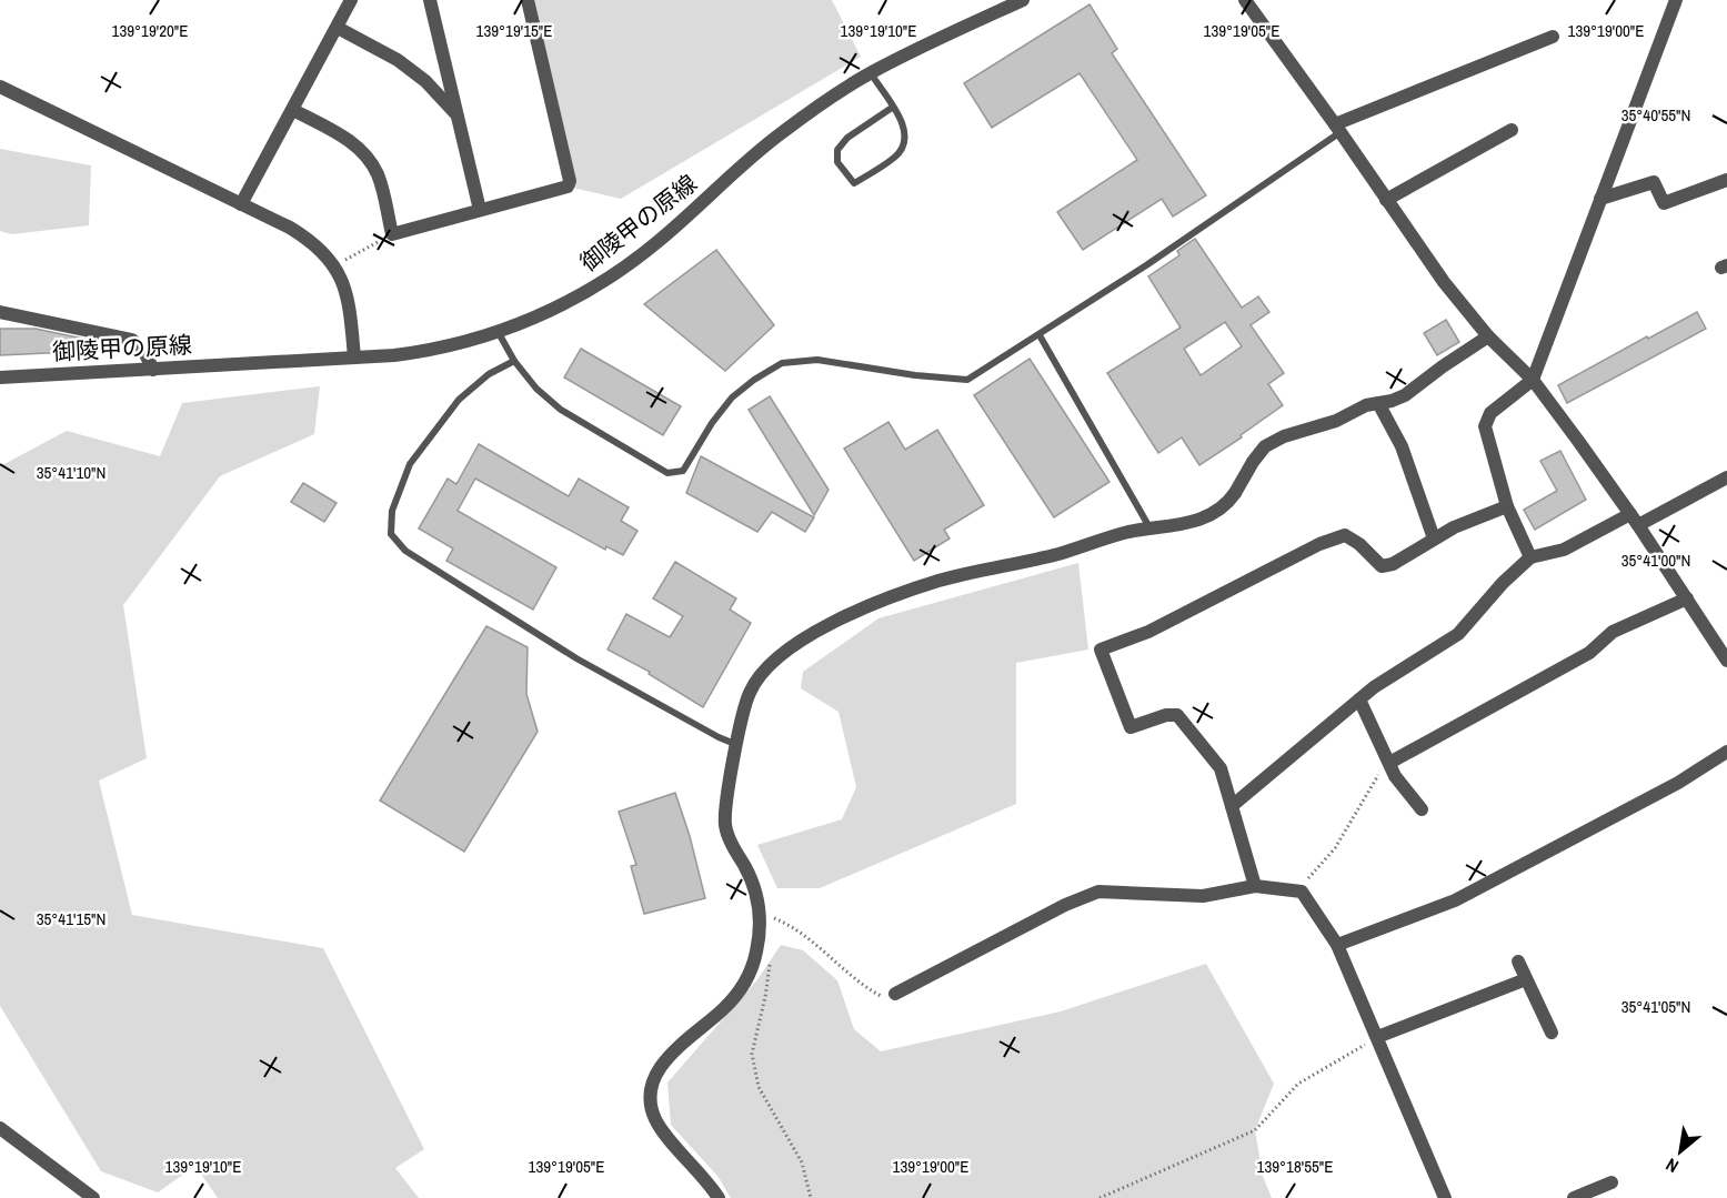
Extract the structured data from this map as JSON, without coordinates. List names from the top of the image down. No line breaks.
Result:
{"streets":{"street":["御陵甲の原線"]},"north":"bottom left","coordinates":["139°19'20\"E","139°19'15\"E","139°19'10\"E","139°19'05\"E","139°19'00\"E","35°40'55\"N","35°41'10\"N","35°41'00\"N","35°41'15\"N","35°41'05\"N","139°18'55\"E"]}
